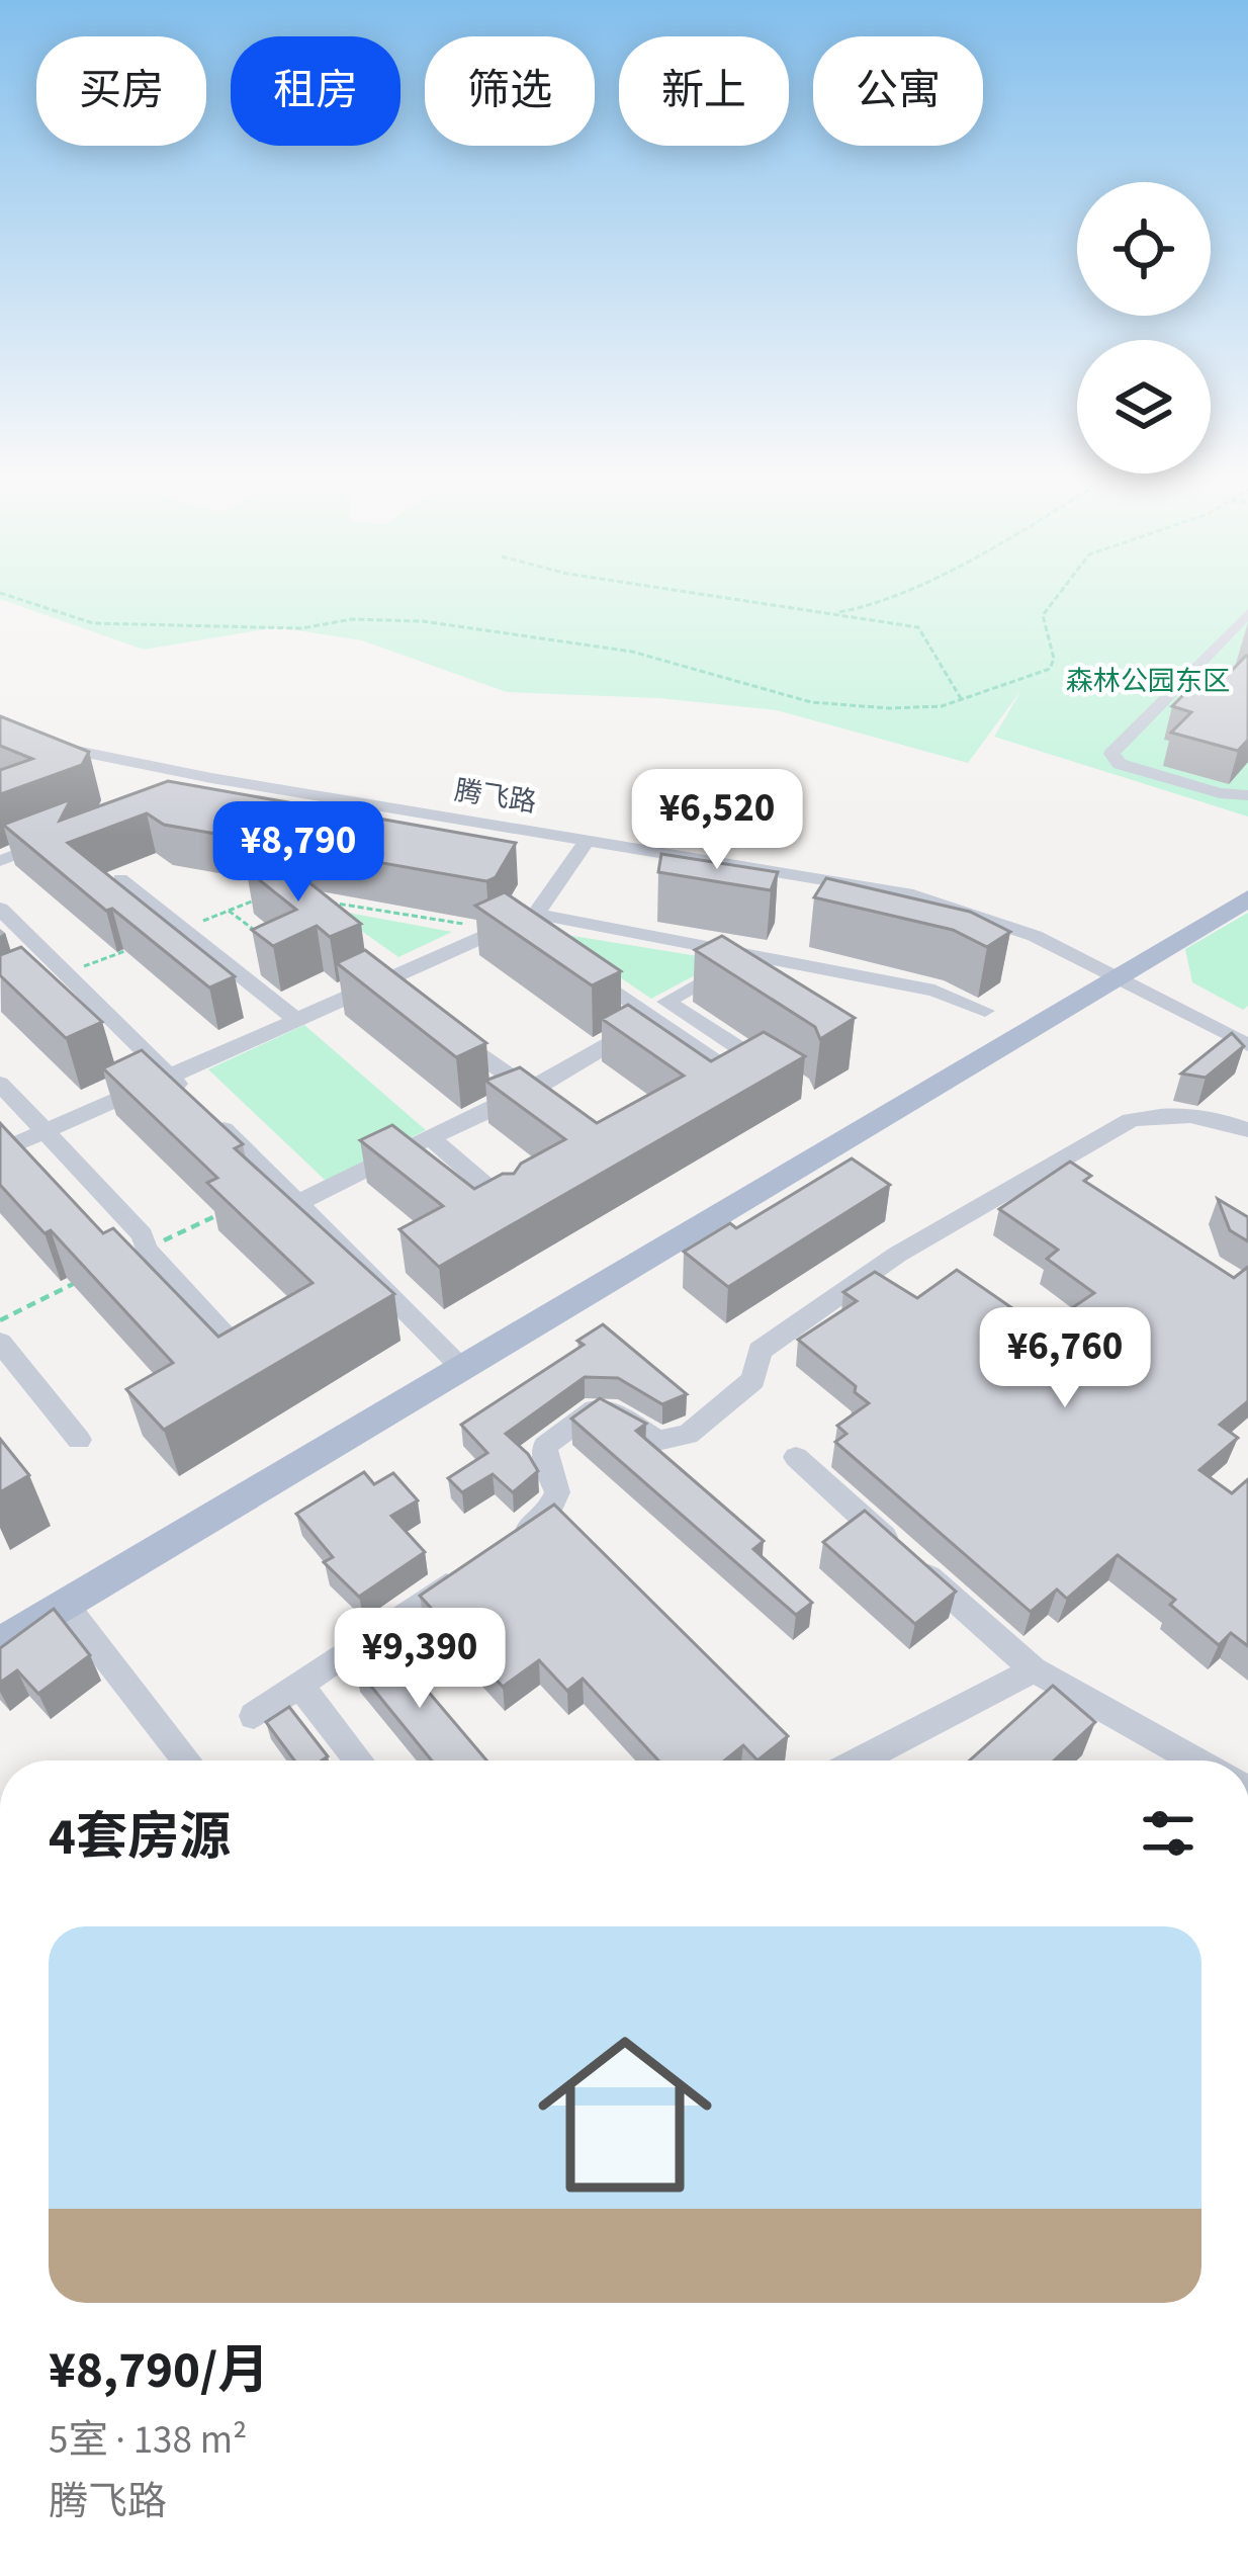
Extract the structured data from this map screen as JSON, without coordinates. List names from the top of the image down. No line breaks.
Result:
{"streets":{"street":["腾飞路"]},"parks":["森林公园东区"],"page":{"chip":["买房","租房","筛选","新上","公寓"],"price":["¥6,520","¥8,790","¥6,760","¥9,390"],"heading":"4套房源","list":[{"name":"¥8,790/月","note":"5室 · 138 m² · 腾飞路"}]}}
